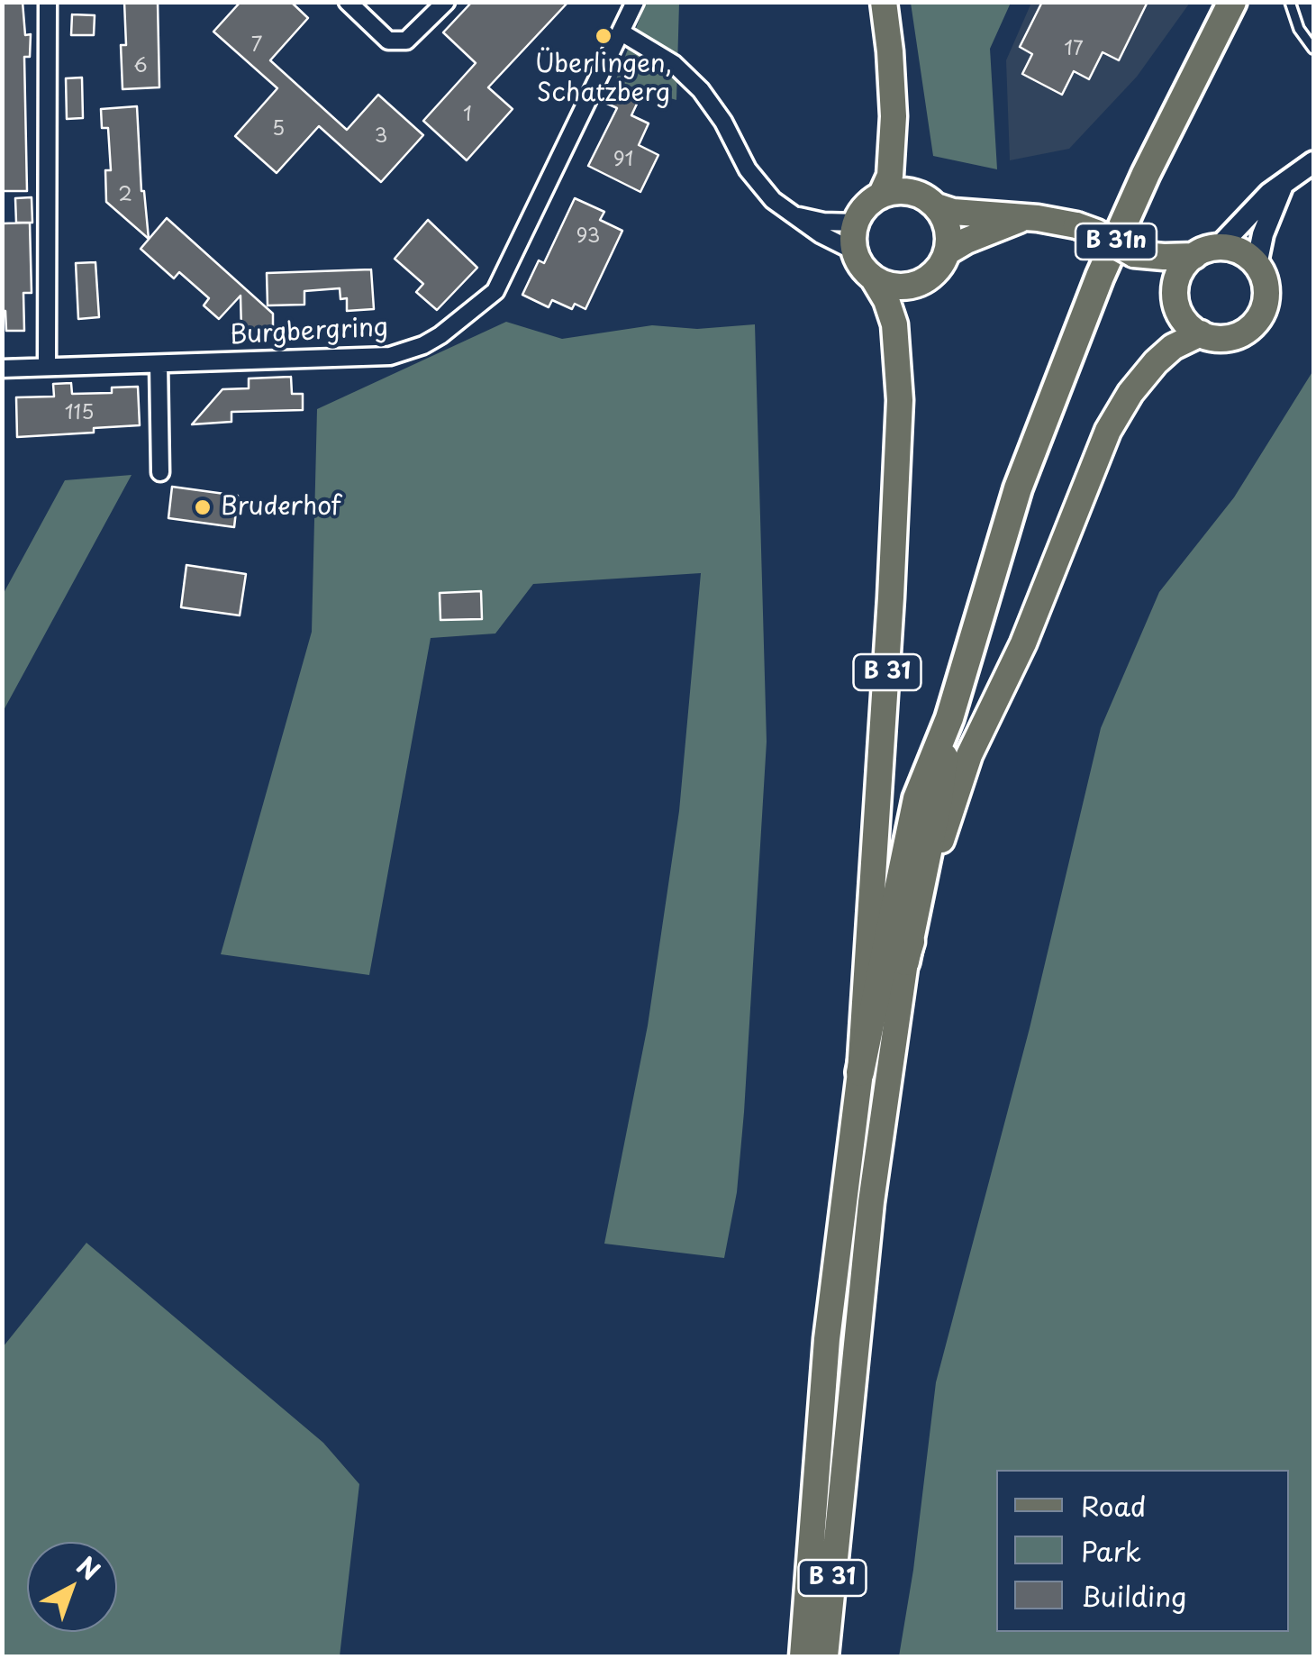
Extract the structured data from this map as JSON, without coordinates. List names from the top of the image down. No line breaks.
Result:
{"streets":{"highway":["B 31n"],"main road":["B 31"],"street":["Burgbergring"]},"crossings":[["B 31n","B 31"]],"places":["Überlingen, Schatzberg","Bruderhof"],"house_numbers":["7","17","6","1","5","3","91","2","93","115"],"legend":["Road","Park","Building"],"north":"top right"}
